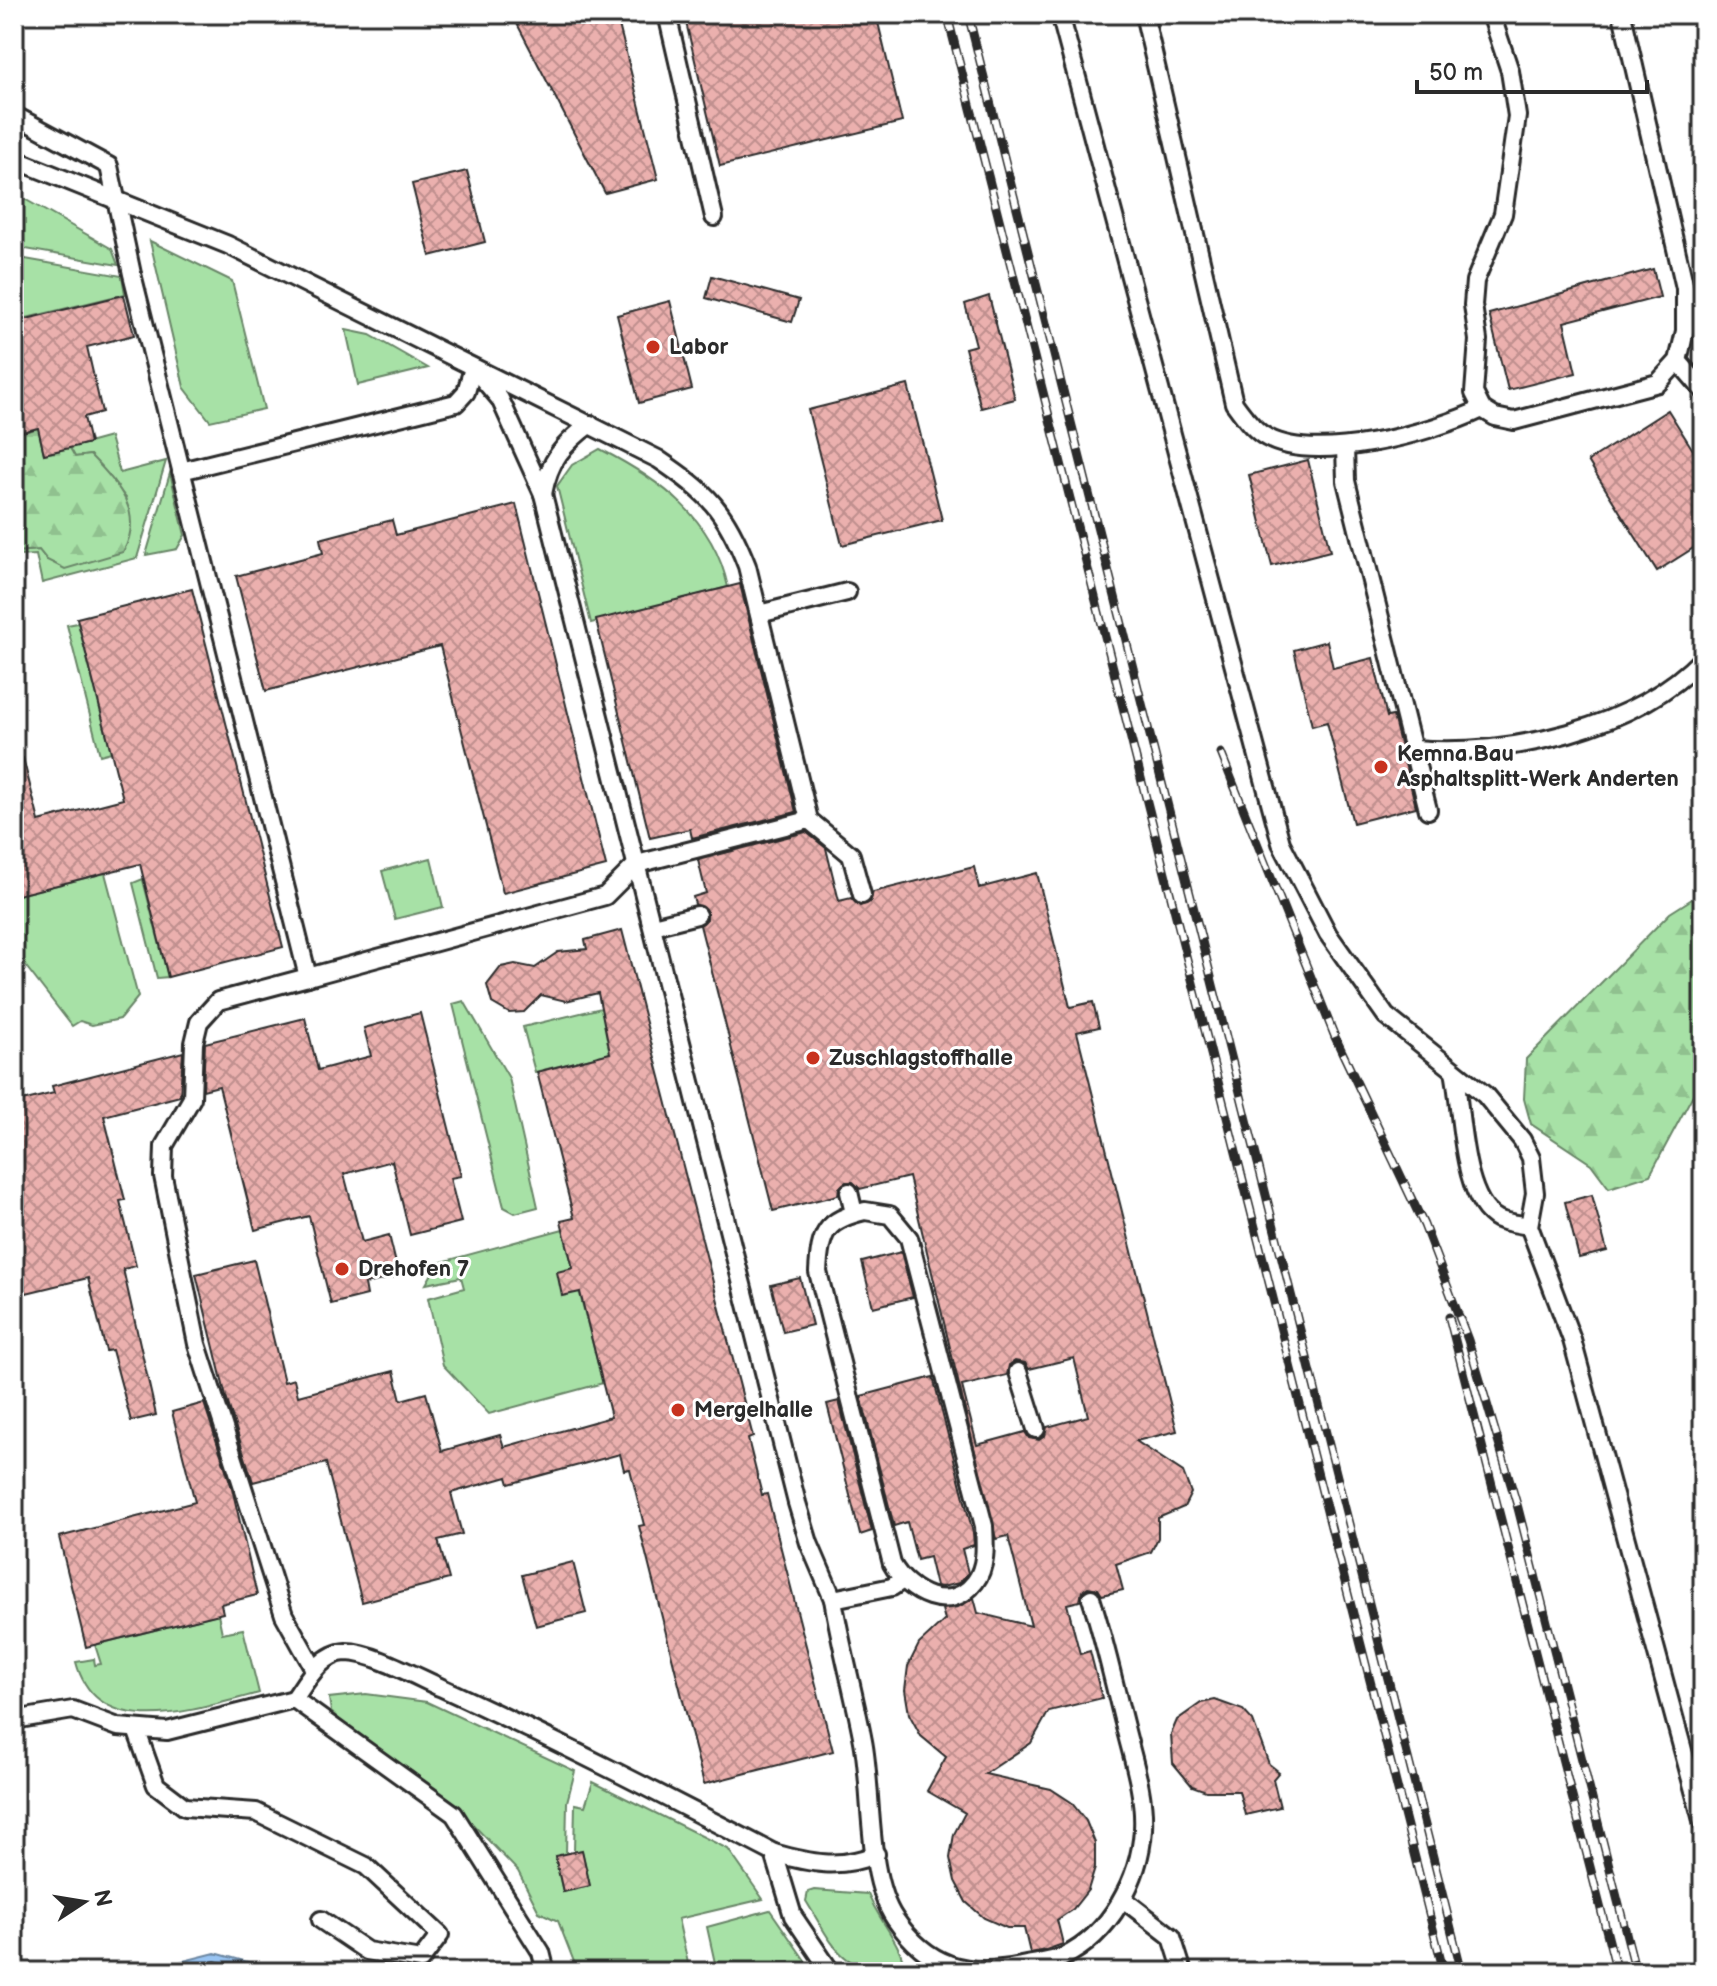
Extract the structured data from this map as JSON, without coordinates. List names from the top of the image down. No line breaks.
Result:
{"places":["Labor","Kemna Bau Asphaltsplitt-Werk Anderten","Zuschlagstoffhalle","Drehofen 7","Mergelhalle"],"scale_bar":"50 m","north":"right"}
